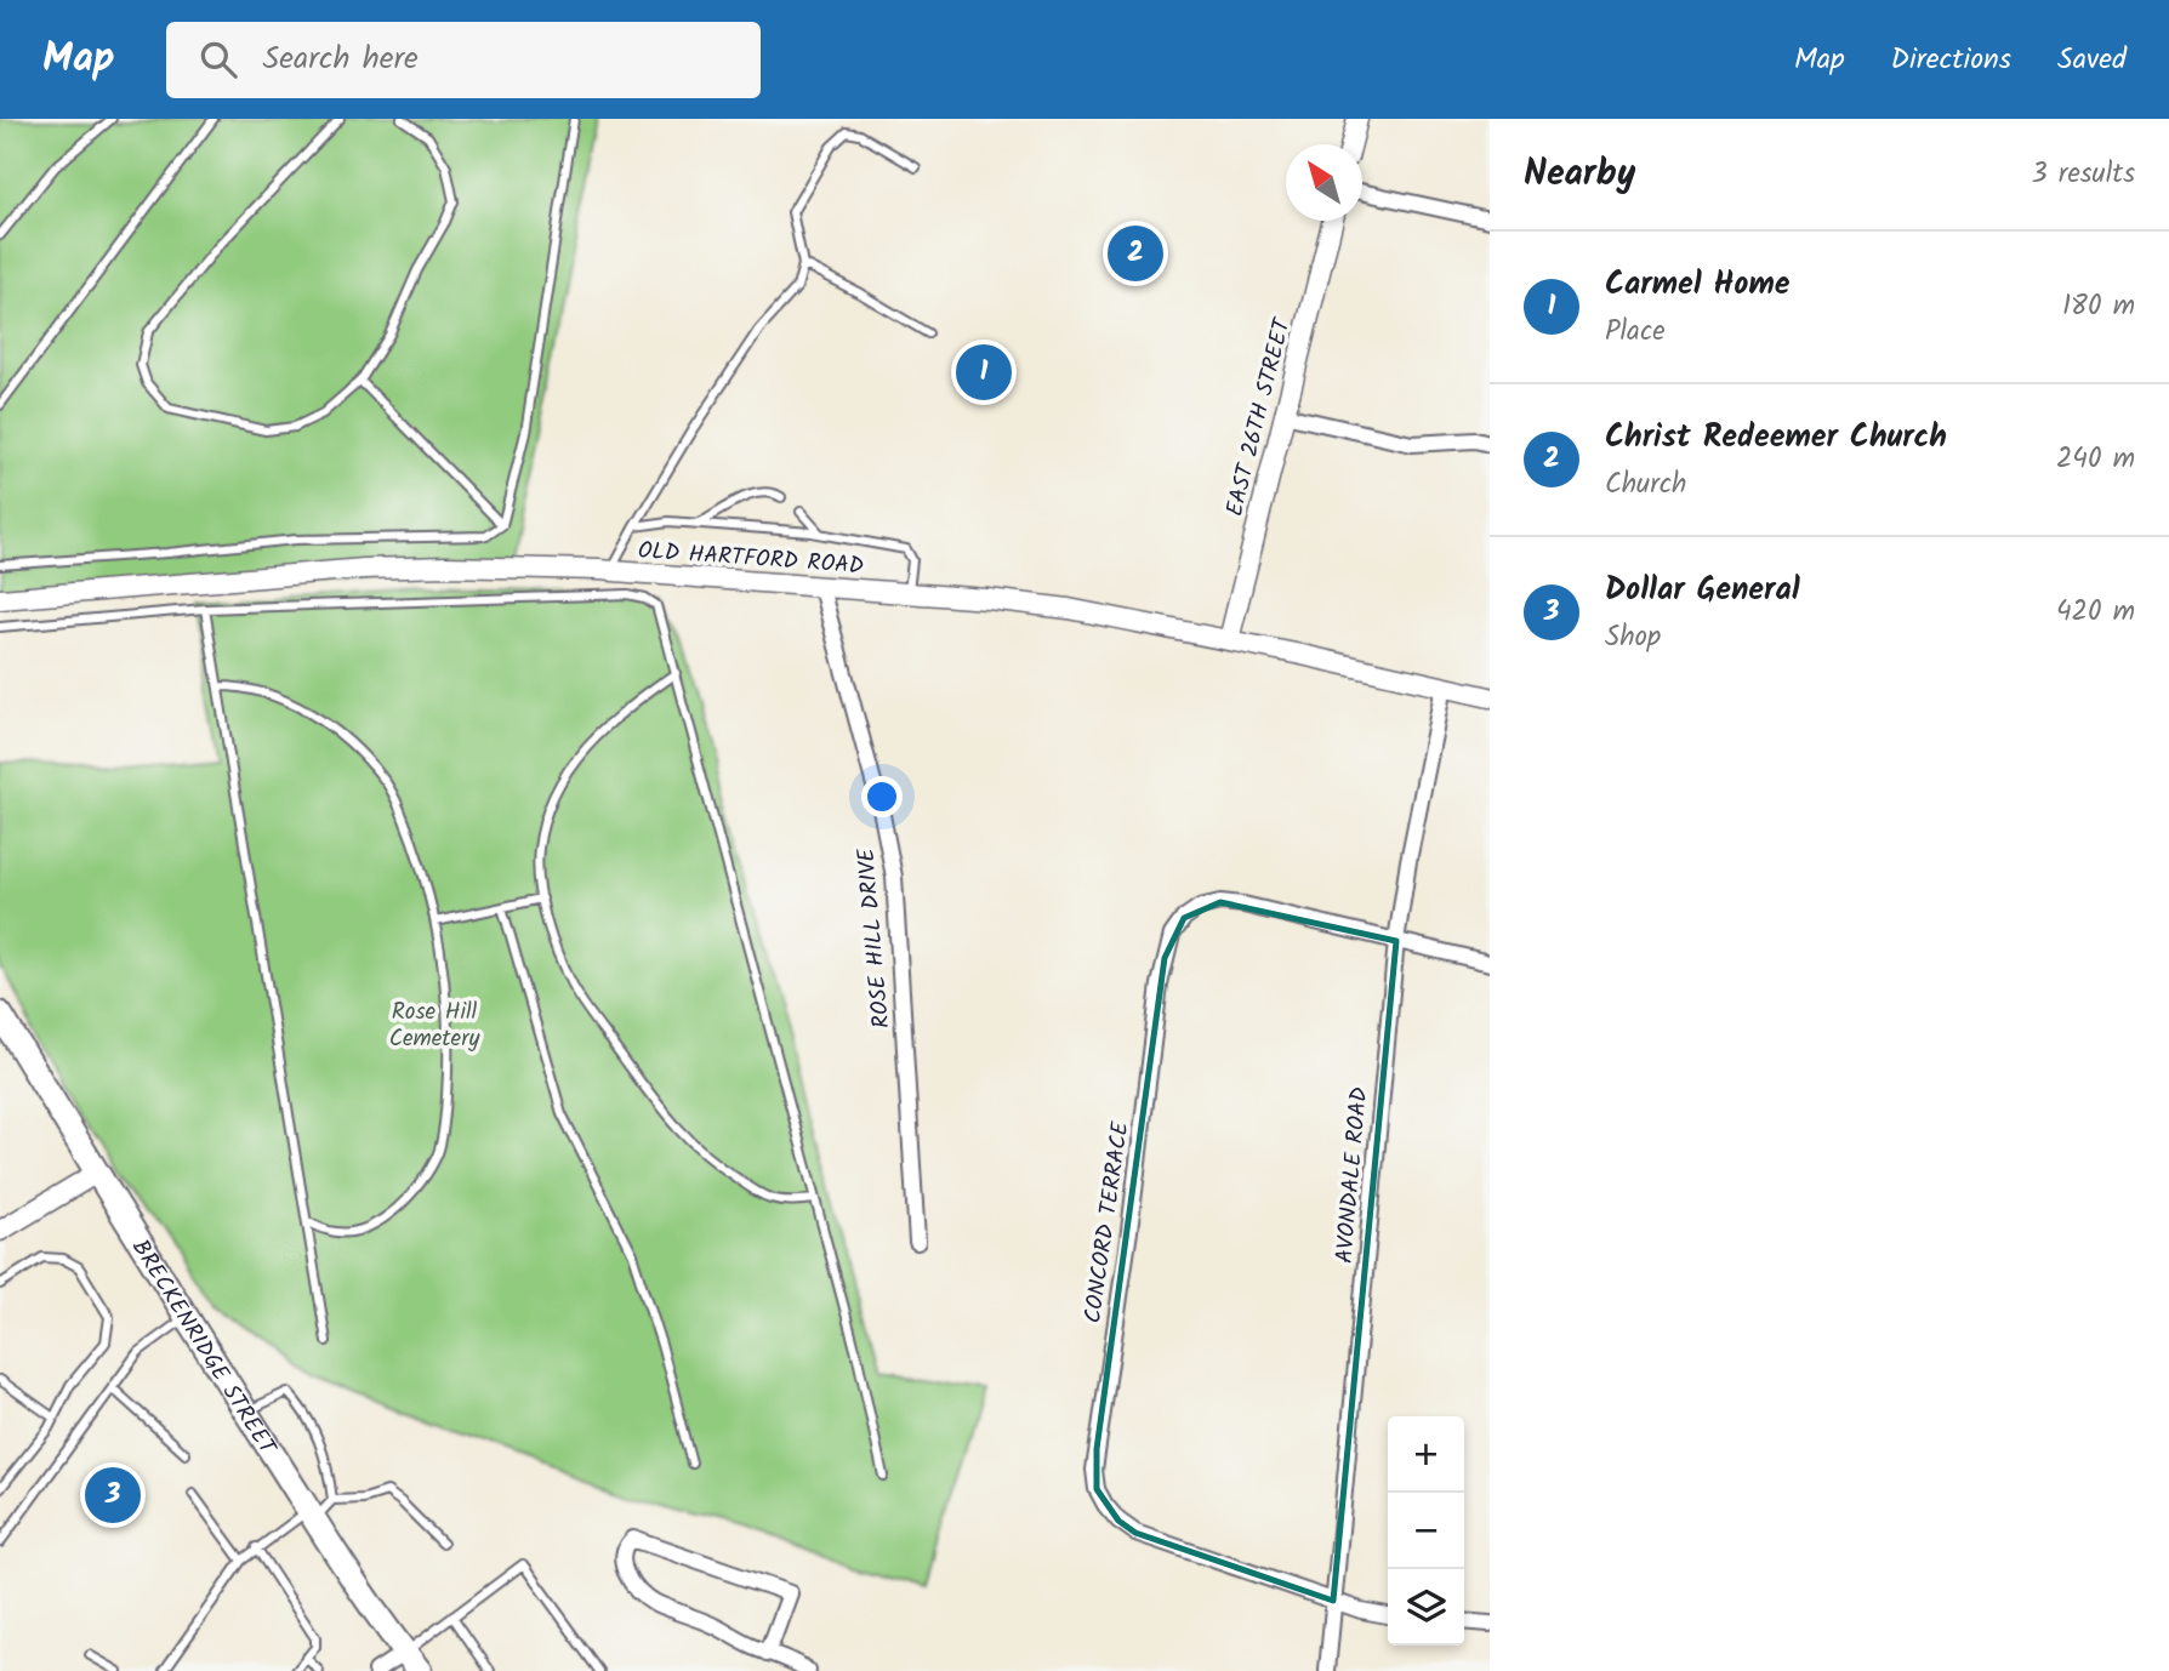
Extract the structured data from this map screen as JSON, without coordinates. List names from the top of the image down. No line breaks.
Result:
{"streets":{"main road":["EAST 26TH STREET","OLD HARTFORD ROAD","BRECKENRIDGE STREET"],"street":["ROSE HILL DRIVE","AVONDALE ROAD","CONCORD TERRACE"]},"crossings":[["EAST 26TH STREET","OLD HARTFORD ROAD"],["OLD HARTFORD ROAD","ROSE HILL DRIVE"],["OLD HARTFORD ROAD","AVONDALE ROAD"],["AVONDALE ROAD","CONCORD TERRACE"]],"parks":["Rose Hill Cemetery"],"north":"top left","page":{"header":"Map","search":"Search here","nav":["Map","Directions","Saved"],"heading":["Nearby","3 results"],"pins":["2","1","3"],"list":[{"mark":"1","name":"Carmel Home","note":"Place","value":"180 m"},{"mark":"2","name":"Christ Redeemer Church","note":"Church","value":"240 m"},{"mark":"3","name":"Dollar General","note":"Shop","value":"420 m"}],"map_buttons":["+","−"]}}
